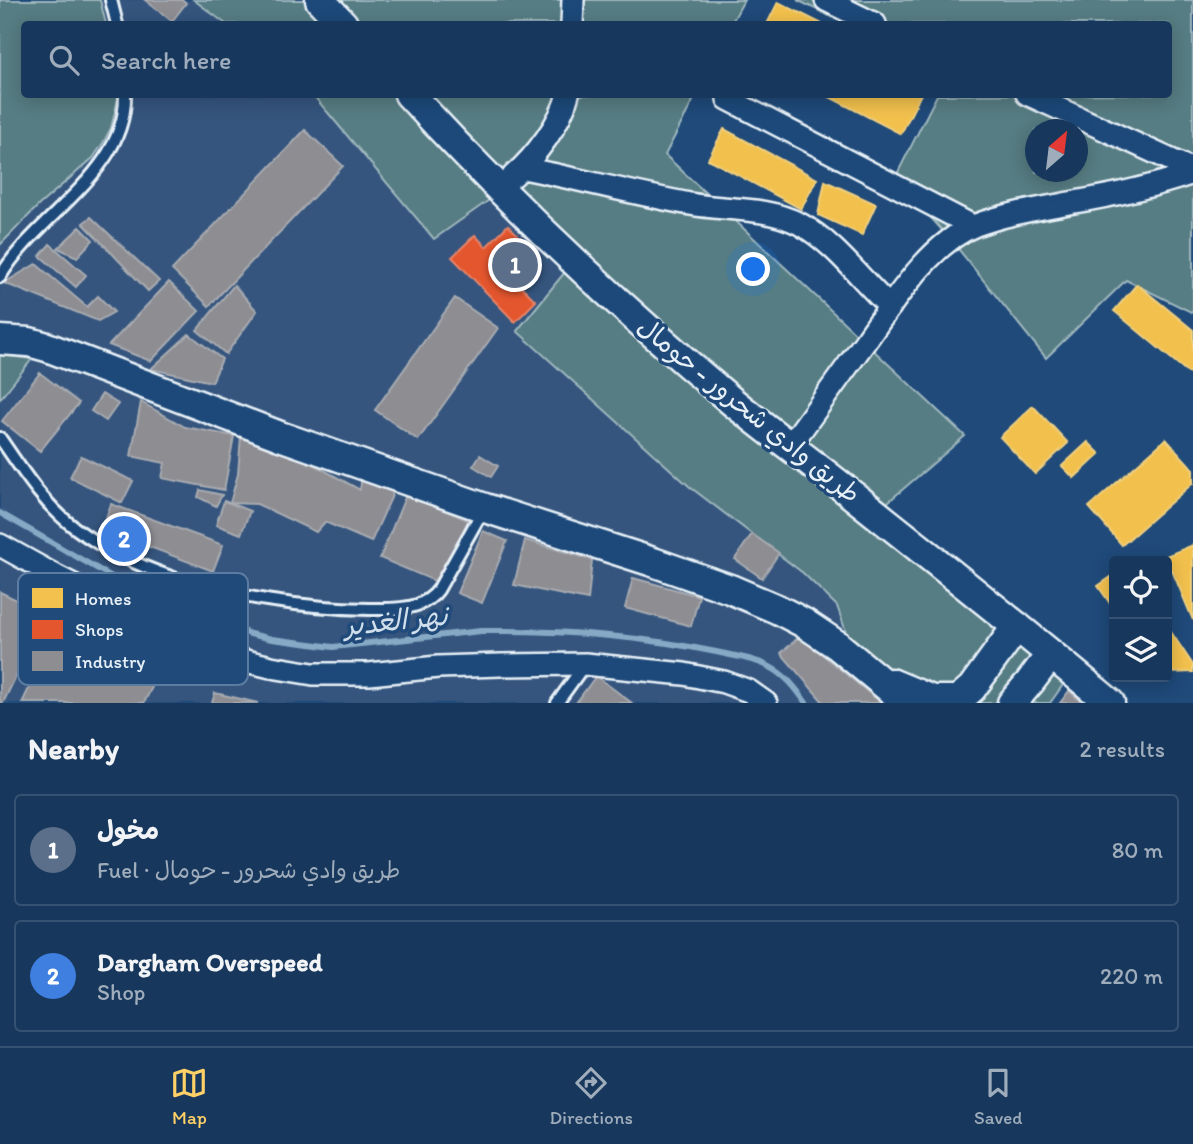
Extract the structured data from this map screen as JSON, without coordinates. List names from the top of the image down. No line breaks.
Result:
{"streets":{"street":["طريق وادي شحرور - حومال"]},"water":["نهر الغدير"],"legend":["Homes","Shops","Industry"],"north":"top right","page":{"search":"Search here","pins":["1","2"],"heading":["Nearby","2 results"],"list":[{"mark":"1","name":"مخول","note":"Fuel · طريق وادي شحرور - حومال","value":"80 m"},{"mark":"2","name":"Dargham Overspeed","note":"Shop","value":"220 m"}],"nav":["Map","Directions","Saved"]}}
